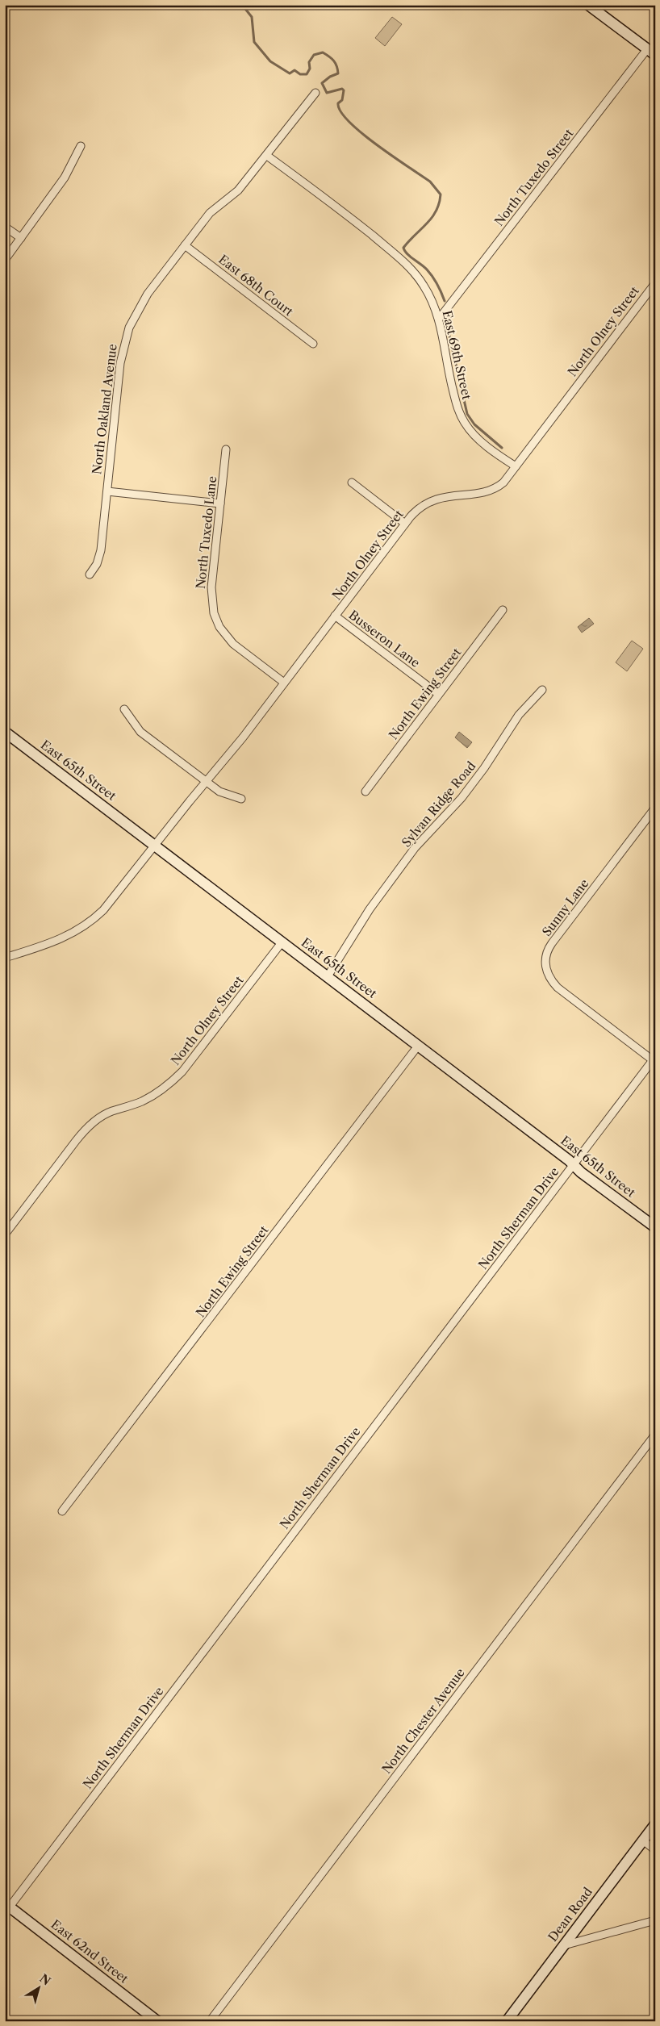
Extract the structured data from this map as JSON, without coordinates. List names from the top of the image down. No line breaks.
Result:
{"streets":{"street":["North Tuxedo Street","East 68th Court","North Olney Street","East 69th Street","North Oakland Avenue","North Tuxedo Lane","Busseron Lane","North Ewing Street","East 65th Street","Sylvan Ridge Road","Sunny Lane","North Sherman Drive","North Chester Avenue","Dean Road","East 62nd Street"]},"crossings":[["North Tuxedo Street","East 69th Street"],["East 68th Court","North Oakland Avenue"],["North Olney Street","East 69th Street"],["North Olney Street","North Tuxedo Lane"],["North Olney Street","Busseron Lane"],["North Olney Street","East 65th Street"],["East 69th Street","North Oakland Avenue"],["Busseron Lane","North Ewing Street"],["North Ewing Street","East 65th Street"],["East 65th Street","Sylvan Ridge Road"],["East 65th Street","North Sherman Drive"],["Sunny Lane","North Sherman Drive"],["North Sherman Drive","East 62nd Street"]],"north":"top right"}
